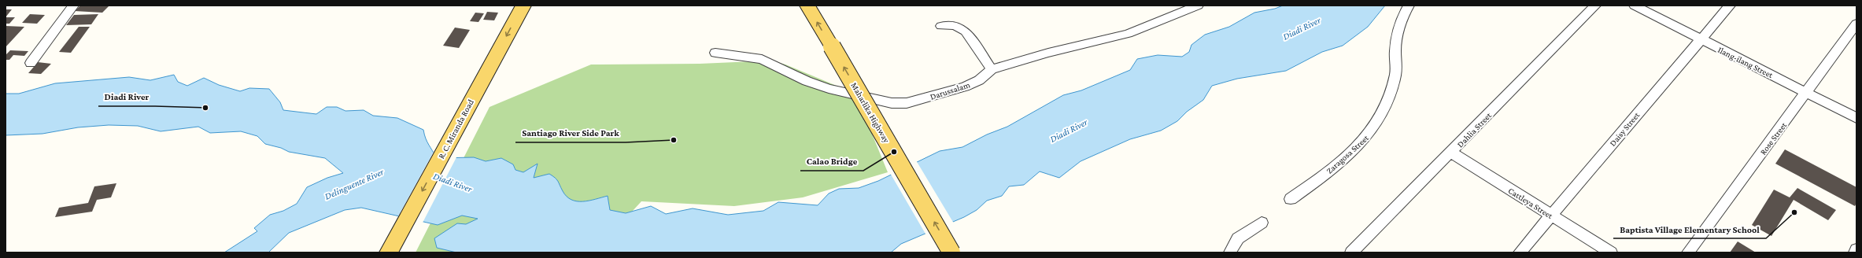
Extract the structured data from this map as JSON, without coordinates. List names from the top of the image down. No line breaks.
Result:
{"streets":{"main road":["Maharlika Highway","R. C. Miranda Road"],"street":["Ilang-ilang Street","Darussalam","Daisy Street","Dahlia Street","Rose Street","Zaragosa Street","Cattleya Street"]},"crossings":[["Ilang-ilang Street","Daisy Street"],["Ilang-ilang Street","Rose Street"],["Daisy Street","Cattleya Street"],["Dahlia Street","Cattleya Street"]],"one_way":["Maharlika Highway","R. C. Miranda Road"],"water":["Diadi River","Delinguente River"],"places":["Diadi River","Santiago River Side Park","Calao Bridge","Baptista Village Elementary School"]}
